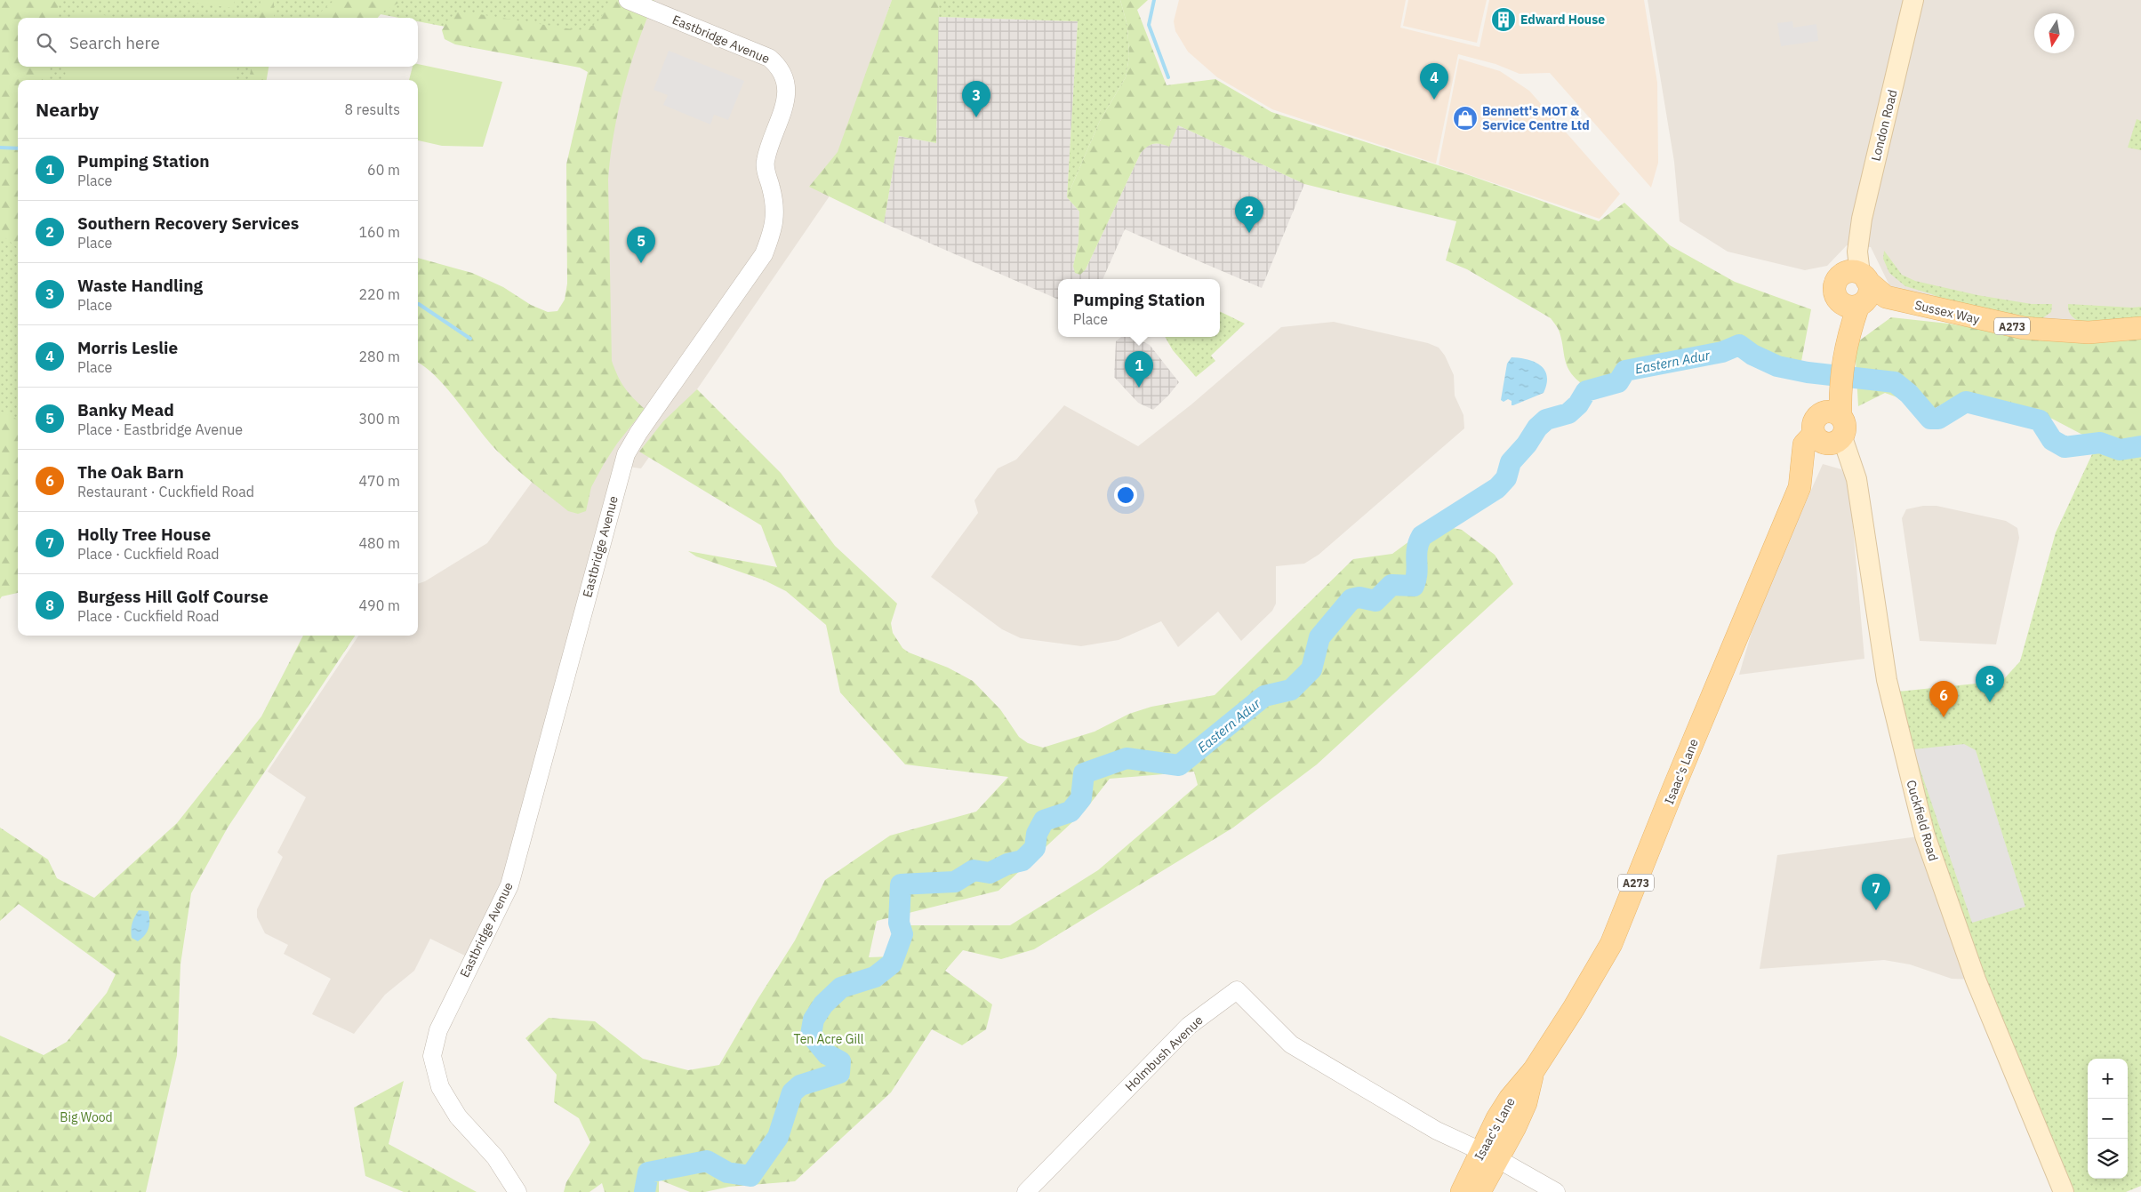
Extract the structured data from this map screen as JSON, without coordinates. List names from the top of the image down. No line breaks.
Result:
{"streets":{"main road":["London Road","Sussex Way","A273","Isaac's Lane","Cuckfield Road"],"street":["Eastbridge Avenue","Holmbush Avenue"]},"crossings":[["London Road","Sussex Way"],["London Road","Isaac's Lane"],["London Road","Cuckfield Road"],["Isaac's Lane","Cuckfield Road"],["Isaac's Lane","Holmbush Avenue"]],"water":["Eastern Adur"],"parks":["Ten Acre Gill","Big Wood"],"places":{"building":["Edward House"],"shop":["Bennett's MOT & Service Centre Ltd"]},"north":"bottom","page":{"search":"Search here","pins":["4","3","2","5","1","8","6","7"],"heading":["Nearby","8 results"],"list":[{"mark":"1","name":"Pumping Station","note":"Place","value":"60 m"},{"mark":"2","name":"Southern Recovery Services","note":"Place","value":"160 m"},{"mark":"3","name":"Waste Handling","note":"Place","value":"220 m"},{"mark":"4","name":"Morris Leslie","note":"Place","value":"280 m"},{"mark":"5","name":"Banky Mead","note":"Place · Eastbridge Avenue","value":"300 m"},{"mark":"6","name":"The Oak Barn","note":"Restaurant · Cuckfield Road","value":"470 m"},{"mark":"7","name":"Holly Tree House","note":"Place · Cuckfield Road","value":"480 m"},{"mark":"8","name":"Burgess Hill Golf Course","note":"Place · Cuckfield Road","value":"490 m"}],"popup":["Pumping Station","Place"],"map_buttons":["+","−"]}}
